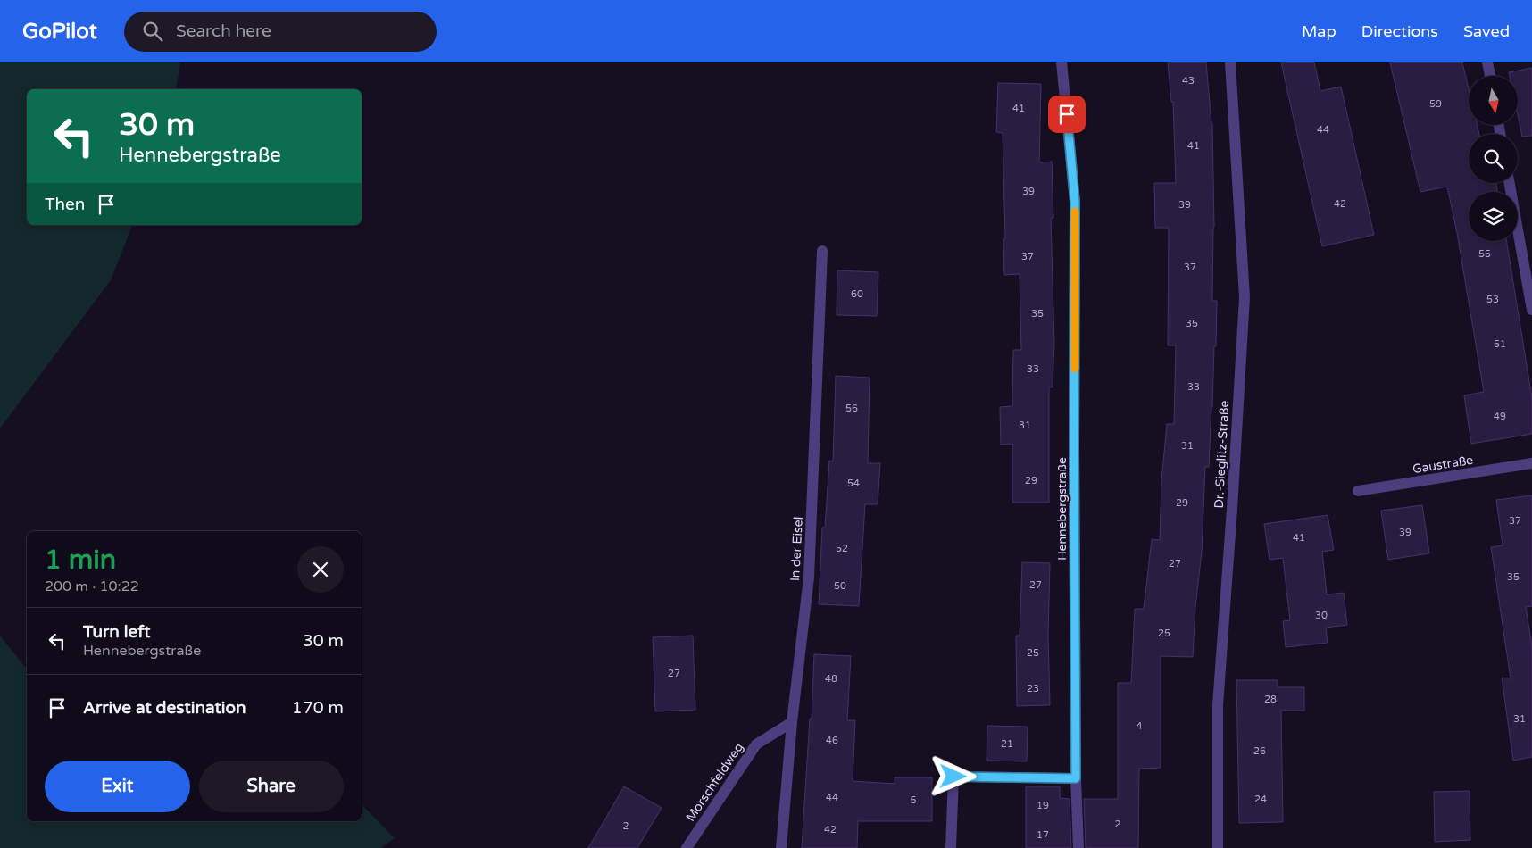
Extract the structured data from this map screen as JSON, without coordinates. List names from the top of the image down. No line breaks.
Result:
{"streets":{"street":["Dr.-Sieglitz-Straße","Gaustraße","Hennebergstraße","In der Eisel","Morschfeldweg"]},"crossings":[["In der Eisel","Morschfeldweg"]],"house_numbers":["43","59","41","44","41","39","42","39","55","37","37","60","53","35","35","51","33","33","56","49","31","31","29","54","29","37","39","41","52","27","35","27","50","30","25","25","27","48","23","28","31","4","46","21","26","44","24","5","19","2","2","42","17"],"north":"bottom","page":{"header":"GoPilot","search":"Search here","nav":["Map","Directions","Saved"],"turn":["30 m","Hennebergstraße"],"then":"Then","heading":["1 min","200 m · 10:22"],"list":[{"name":"Turn left","note":"Hennebergstraße","value":"30 m"},{"name":"Arrive at destination","value":"170 m"}],"buttons":["Exit","Share"]}}
